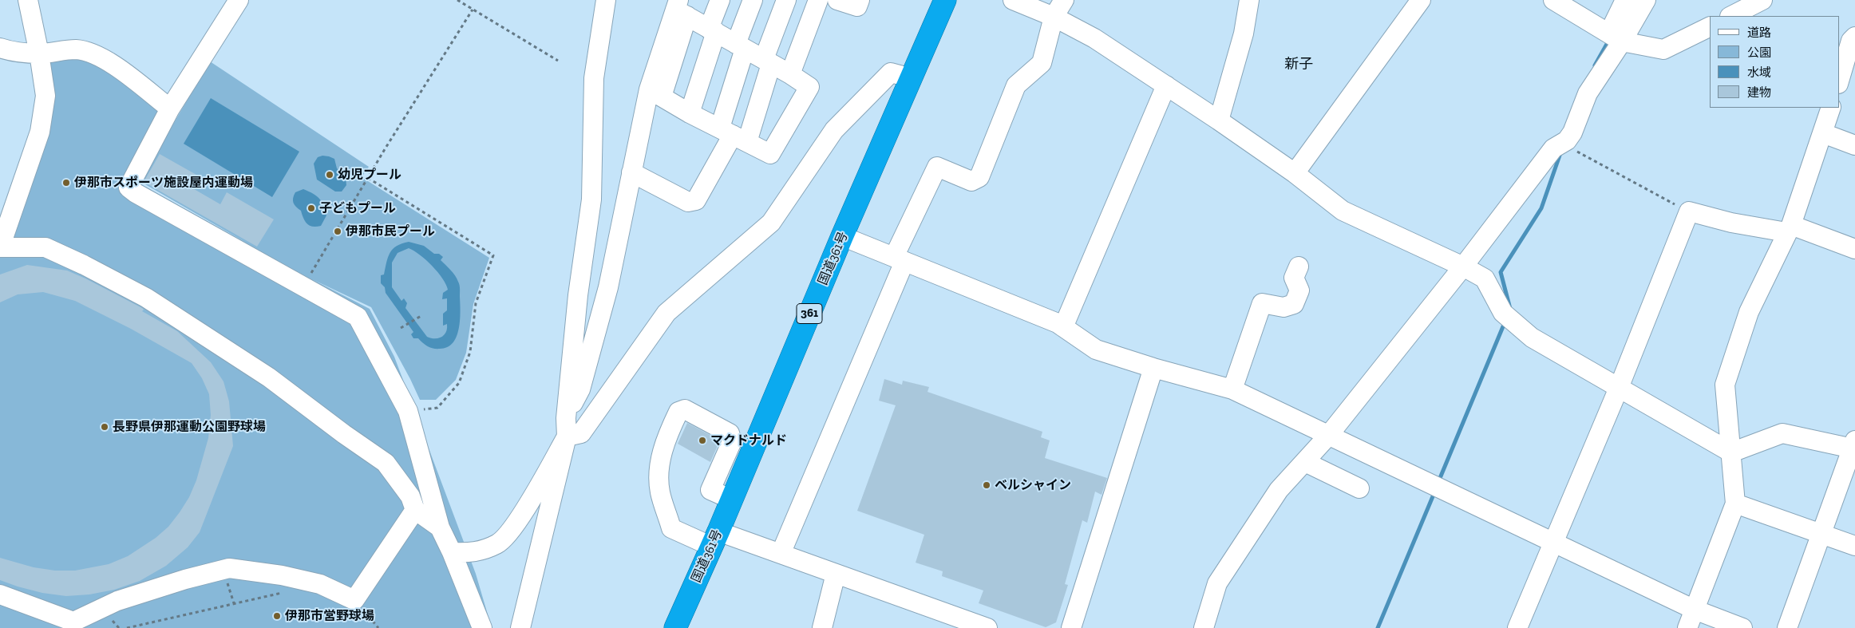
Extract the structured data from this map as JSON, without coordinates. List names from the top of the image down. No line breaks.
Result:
{"streets":{"highway":["国道361号","361"]},"districts":["新子"],"places":["幼児プール","伊那市スポーツ施設屋内運動場","子どもプール","伊那市民プール","長野県伊那運動公園野球場","マクドナルド","ベルシャイン","伊那市営野球場"],"legend":["道路","公園","水域","建物"]}
